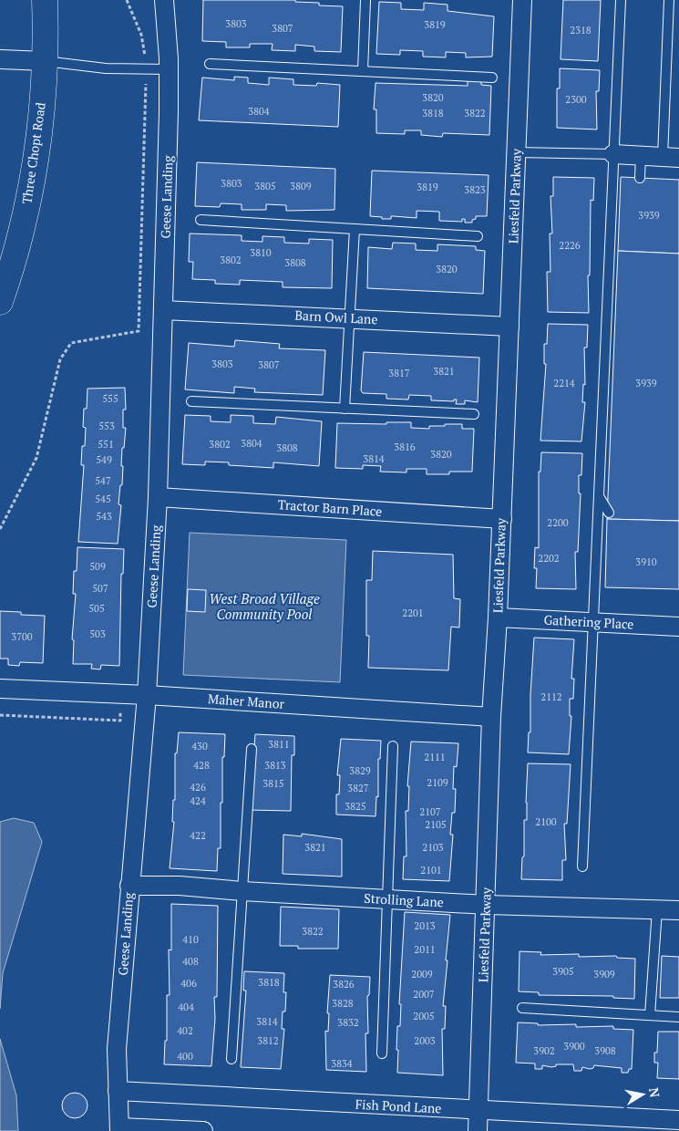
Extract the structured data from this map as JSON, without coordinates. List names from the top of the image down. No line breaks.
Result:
{"streets":{"main road":["Three Chopt Road"],"street":["Liesfeld Parkway","Geese Landing","Barn Owl Lane","Tractor Barn Place","Gathering Place","Maher Manor","Strolling Lane","Fish Pond Lane"]},"crossings":[["Liesfeld Parkway","Barn Owl Lane"],["Liesfeld Parkway","Tractor Barn Place"],["Liesfeld Parkway","Gathering Place"],["Liesfeld Parkway","Maher Manor"],["Liesfeld Parkway","Strolling Lane"],["Liesfeld Parkway","Fish Pond Lane"],["Geese Landing","Barn Owl Lane"],["Geese Landing","Tractor Barn Place"],["Geese Landing","Maher Manor"],["Geese Landing","Strolling Lane"],["Geese Landing","Fish Pond Lane"]],"water":["West Broad Village Community Pool"],"house_numbers":["3803","3819","3807","2318","3820","2300","3804","3818","3822","3803","3805","3809","3819","3823","3939","2226","3810","3802","3808","3820","3803","3807","3821","3817","2214","3939","555","553","3804","551","3802","3816","3808","3820","3814","549","547","545","543","2200","2202","3910","509","507","505","2201","503","3700","2112","3811","430","2111","428","3813","3829","2109","3815","426","3827","424","3825","2107","2100","2105","422","3821","2103","2101","2013","3822","410","2011","408","3905","2009","3909","3818","406","3826","2007","3828","404","2005","3814","3832","402","3812","2003","3900","3902","3908","400","3834"],"north":"right"}
